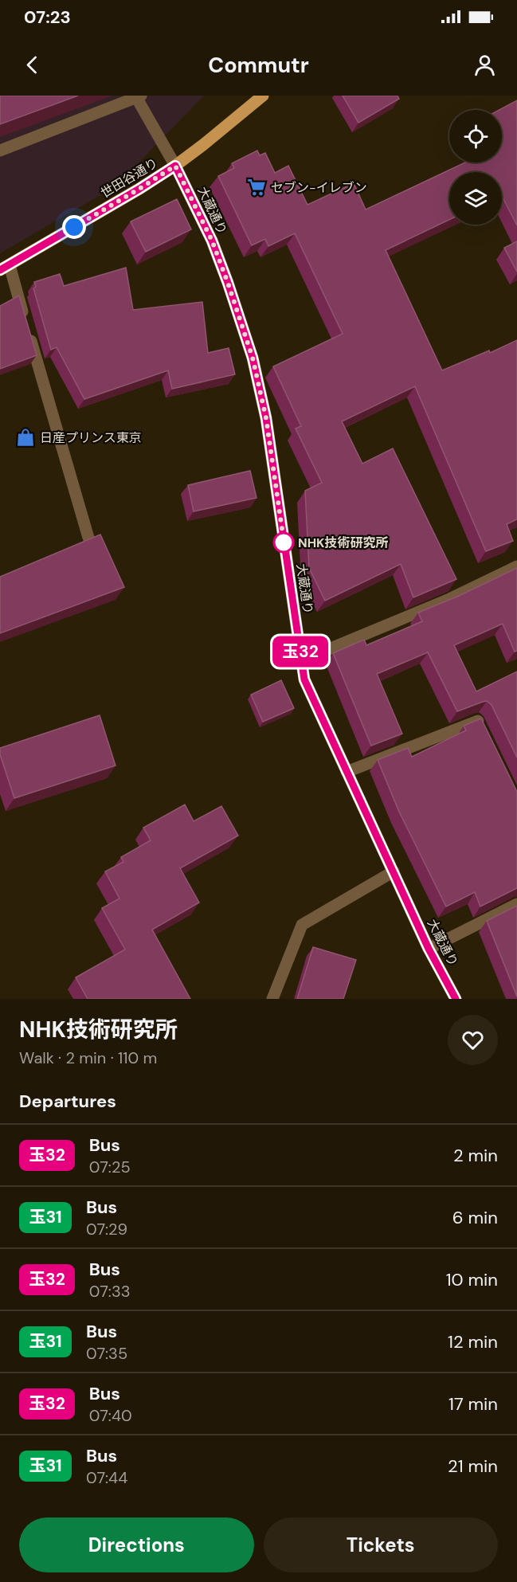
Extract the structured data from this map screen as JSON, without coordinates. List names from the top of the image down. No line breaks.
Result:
{"streets":{"main road":["世田谷通り"],"street":["大蔵通り"]},"crossings":[["世田谷通り","大蔵通り"]],"places":{"supermarket":["セブン-イレブン"],"shop":["日産プリンス東京"],"other":["NHK技術研究所"]},"lines":["bus line 玉32"],"page":{"status":"07:23","header":"Commutr","on_map":"玉32","heading":[["NHK技術研究所","Walk · 2 min · 110 m"],"Departures"],"list":[{"mark":"玉32","name":"Bus","note":"07:25","value":"2 min"},{"mark":"玉31","name":"Bus","note":"07:29","value":"6 min"},{"mark":"玉32","name":"Bus","note":"07:33","value":"10 min"},{"mark":"玉31","name":"Bus","note":"07:35","value":"12 min"},{"mark":"玉32","name":"Bus","note":"07:40","value":"17 min"},{"mark":"玉31","name":"Bus","note":"07:44","value":"21 min"}],"buttons":["Directions","Tickets"]}}
